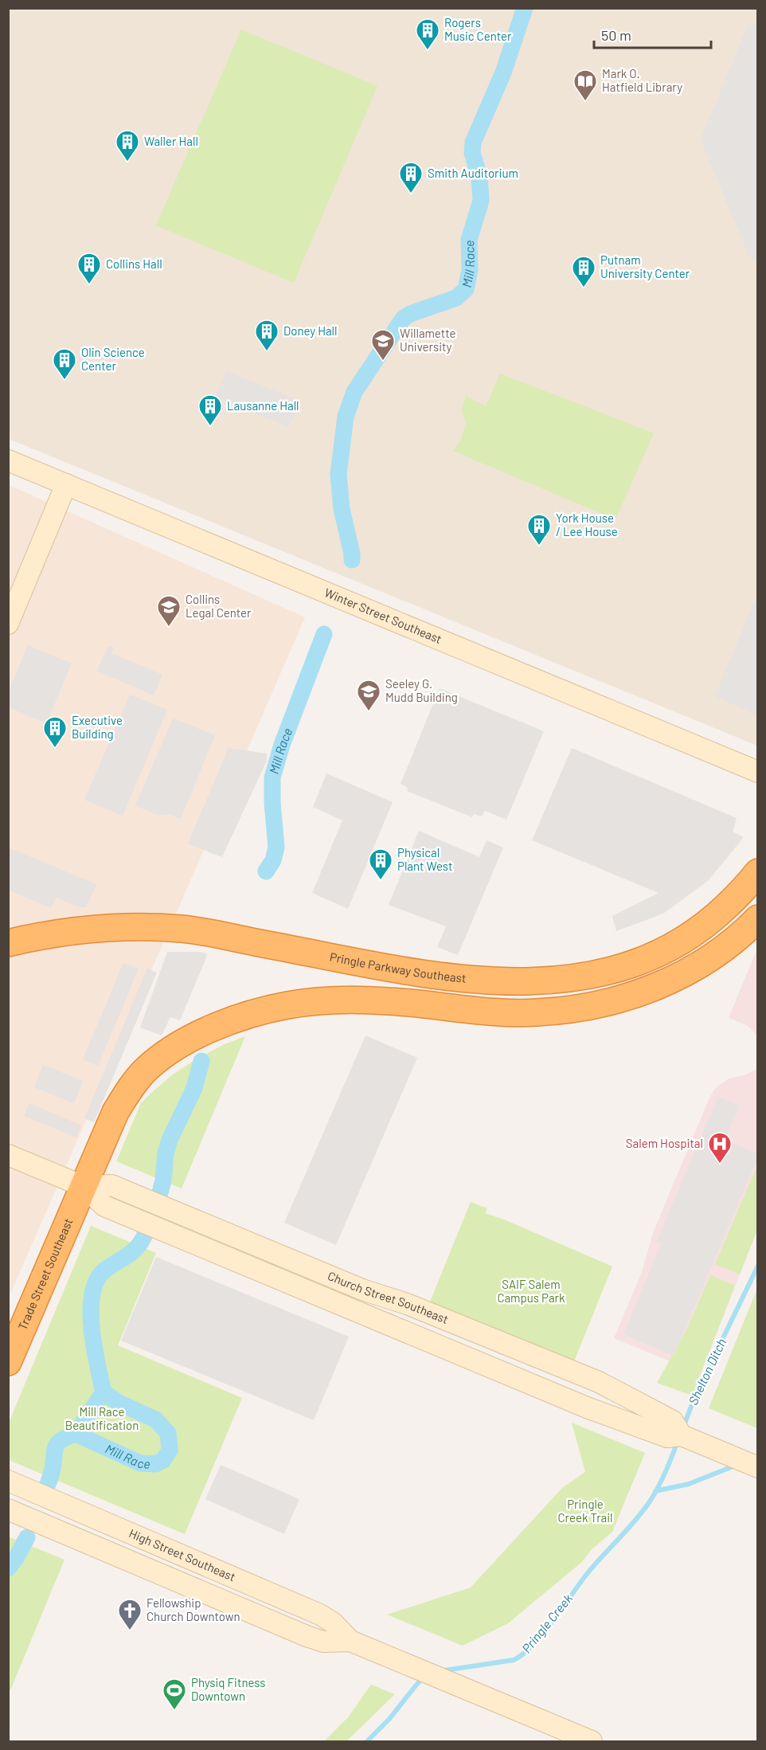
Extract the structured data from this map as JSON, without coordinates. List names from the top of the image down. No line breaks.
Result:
{"streets":{"highway":["Pringle Parkway Southeast","Trade Street Southeast"],"street":["Winter Street Southeast","Church Street Southeast","High Street Southeast"]},"crossings":[["Trade Street Southeast","Church Street Southeast"]],"water":["Mill Race","Shelton Ditch","Pringle Creek"],"parks":["SAIF Salem Campus Park","Mill Race Beautification","Pringle Creek Trail"],"places":{"building":["Rogers Music Center","Waller Hall","Smith Auditorium","Collins Hall","Putnam University Center","Doney Hall","Olin Science Center","Lausanne Hall","York House / Lee House","Executive Building","Physical Plant West"],"library":["Mark O. Hatfield Library"],"school or university":["Willamette University","Collins Legal Center","Seeley G. Mudd Building"],"hospital":["Salem Hospital"],"church":["Fellowship Church Downtown"],"sports":["Physiq Fitness Downtown"]},"scale_bar":"50 m"}
